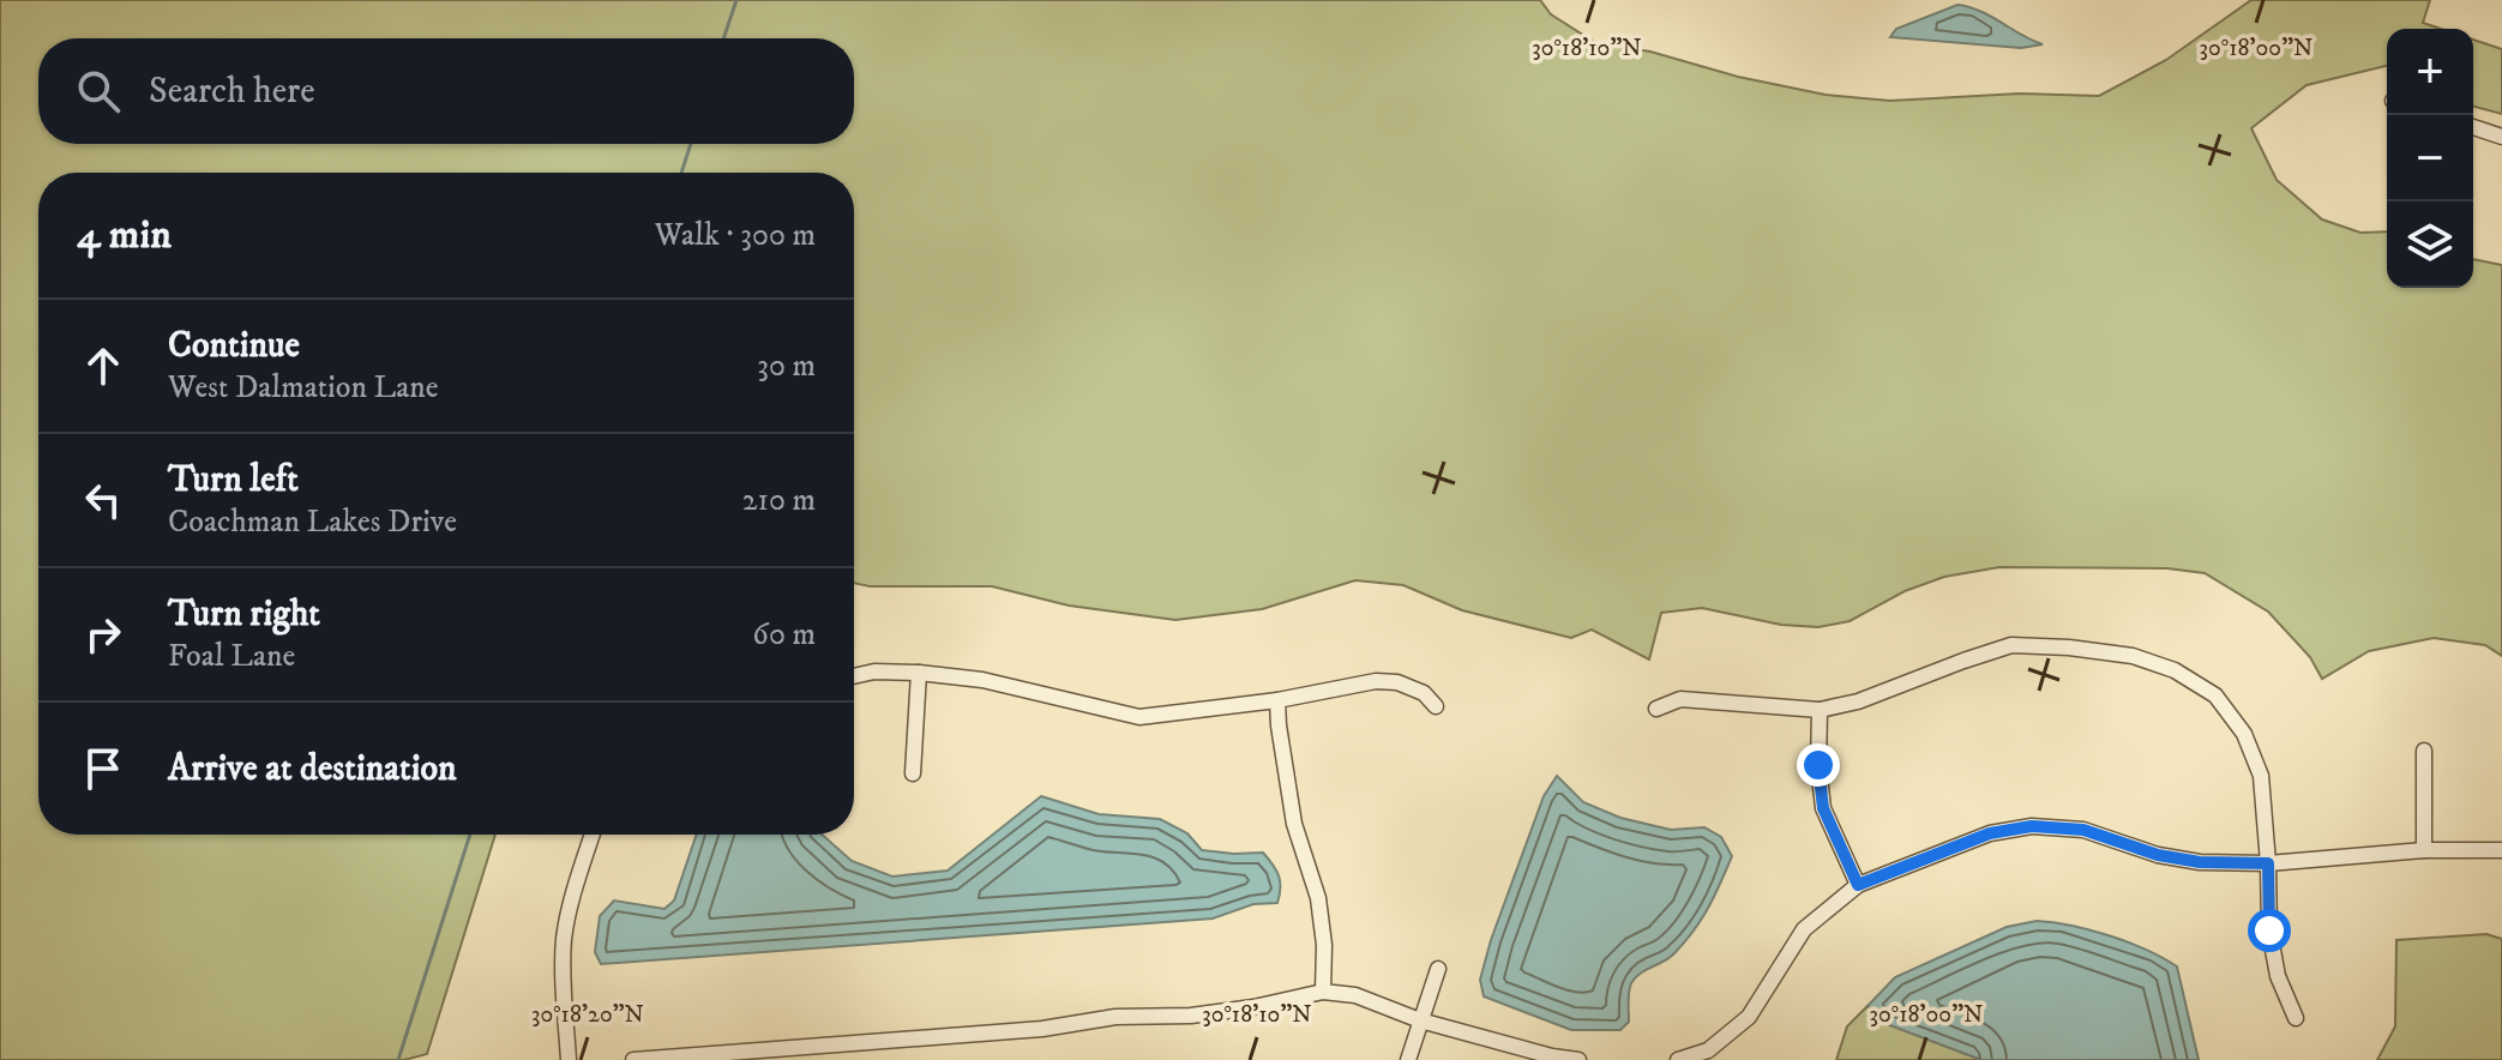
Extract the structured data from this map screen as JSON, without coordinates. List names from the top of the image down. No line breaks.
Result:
{"page":{"map_buttons":["+","−"],"search":"Search here","heading":["4 min","Walk · 300 m"],"list":[["Continue","West Dalmation Lane","30 m"],["Turn left","Coachman Lakes Drive","210 m"],["Turn right","Foal Lane","60 m"],"Arrive at destination"]},"coordinates":["30°18'10\"N","30°18'00\"N","30°18'20\"N"]}
